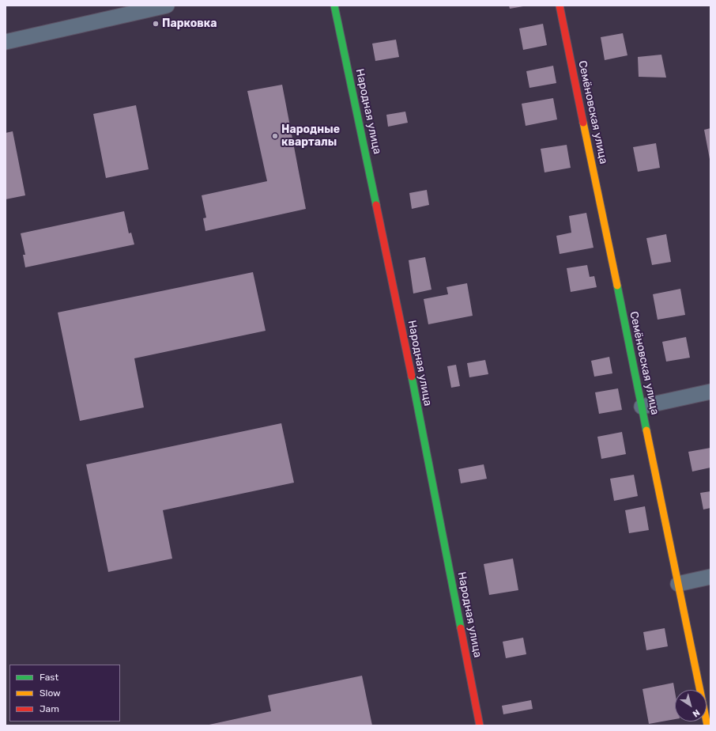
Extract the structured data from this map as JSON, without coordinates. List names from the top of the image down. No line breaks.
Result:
{"streets":{"street":["Народная улица","Семёновская улица"]},"places":["Парковка","Народные кварталы"],"legend":["Fast","Slow","Jam"],"north":"bottom right"}
